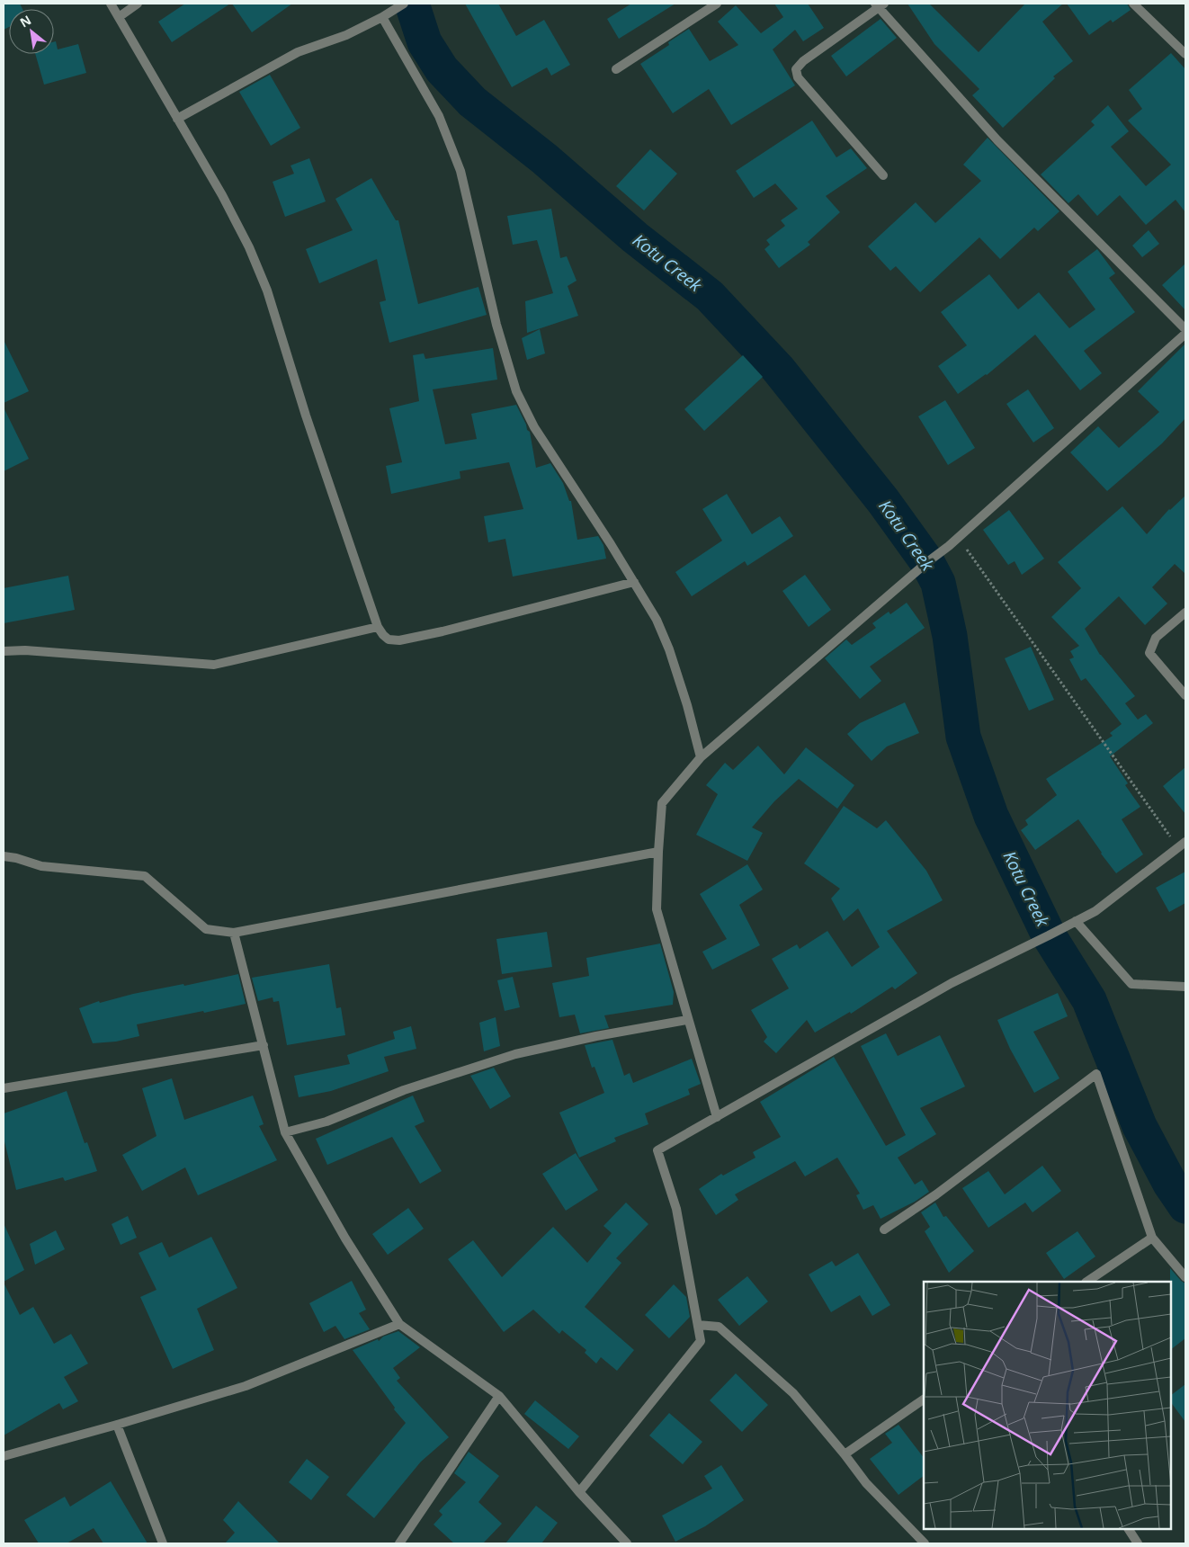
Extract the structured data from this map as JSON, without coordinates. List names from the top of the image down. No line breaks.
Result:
{"water":["Kotu Creek"],"north":"top left"}
